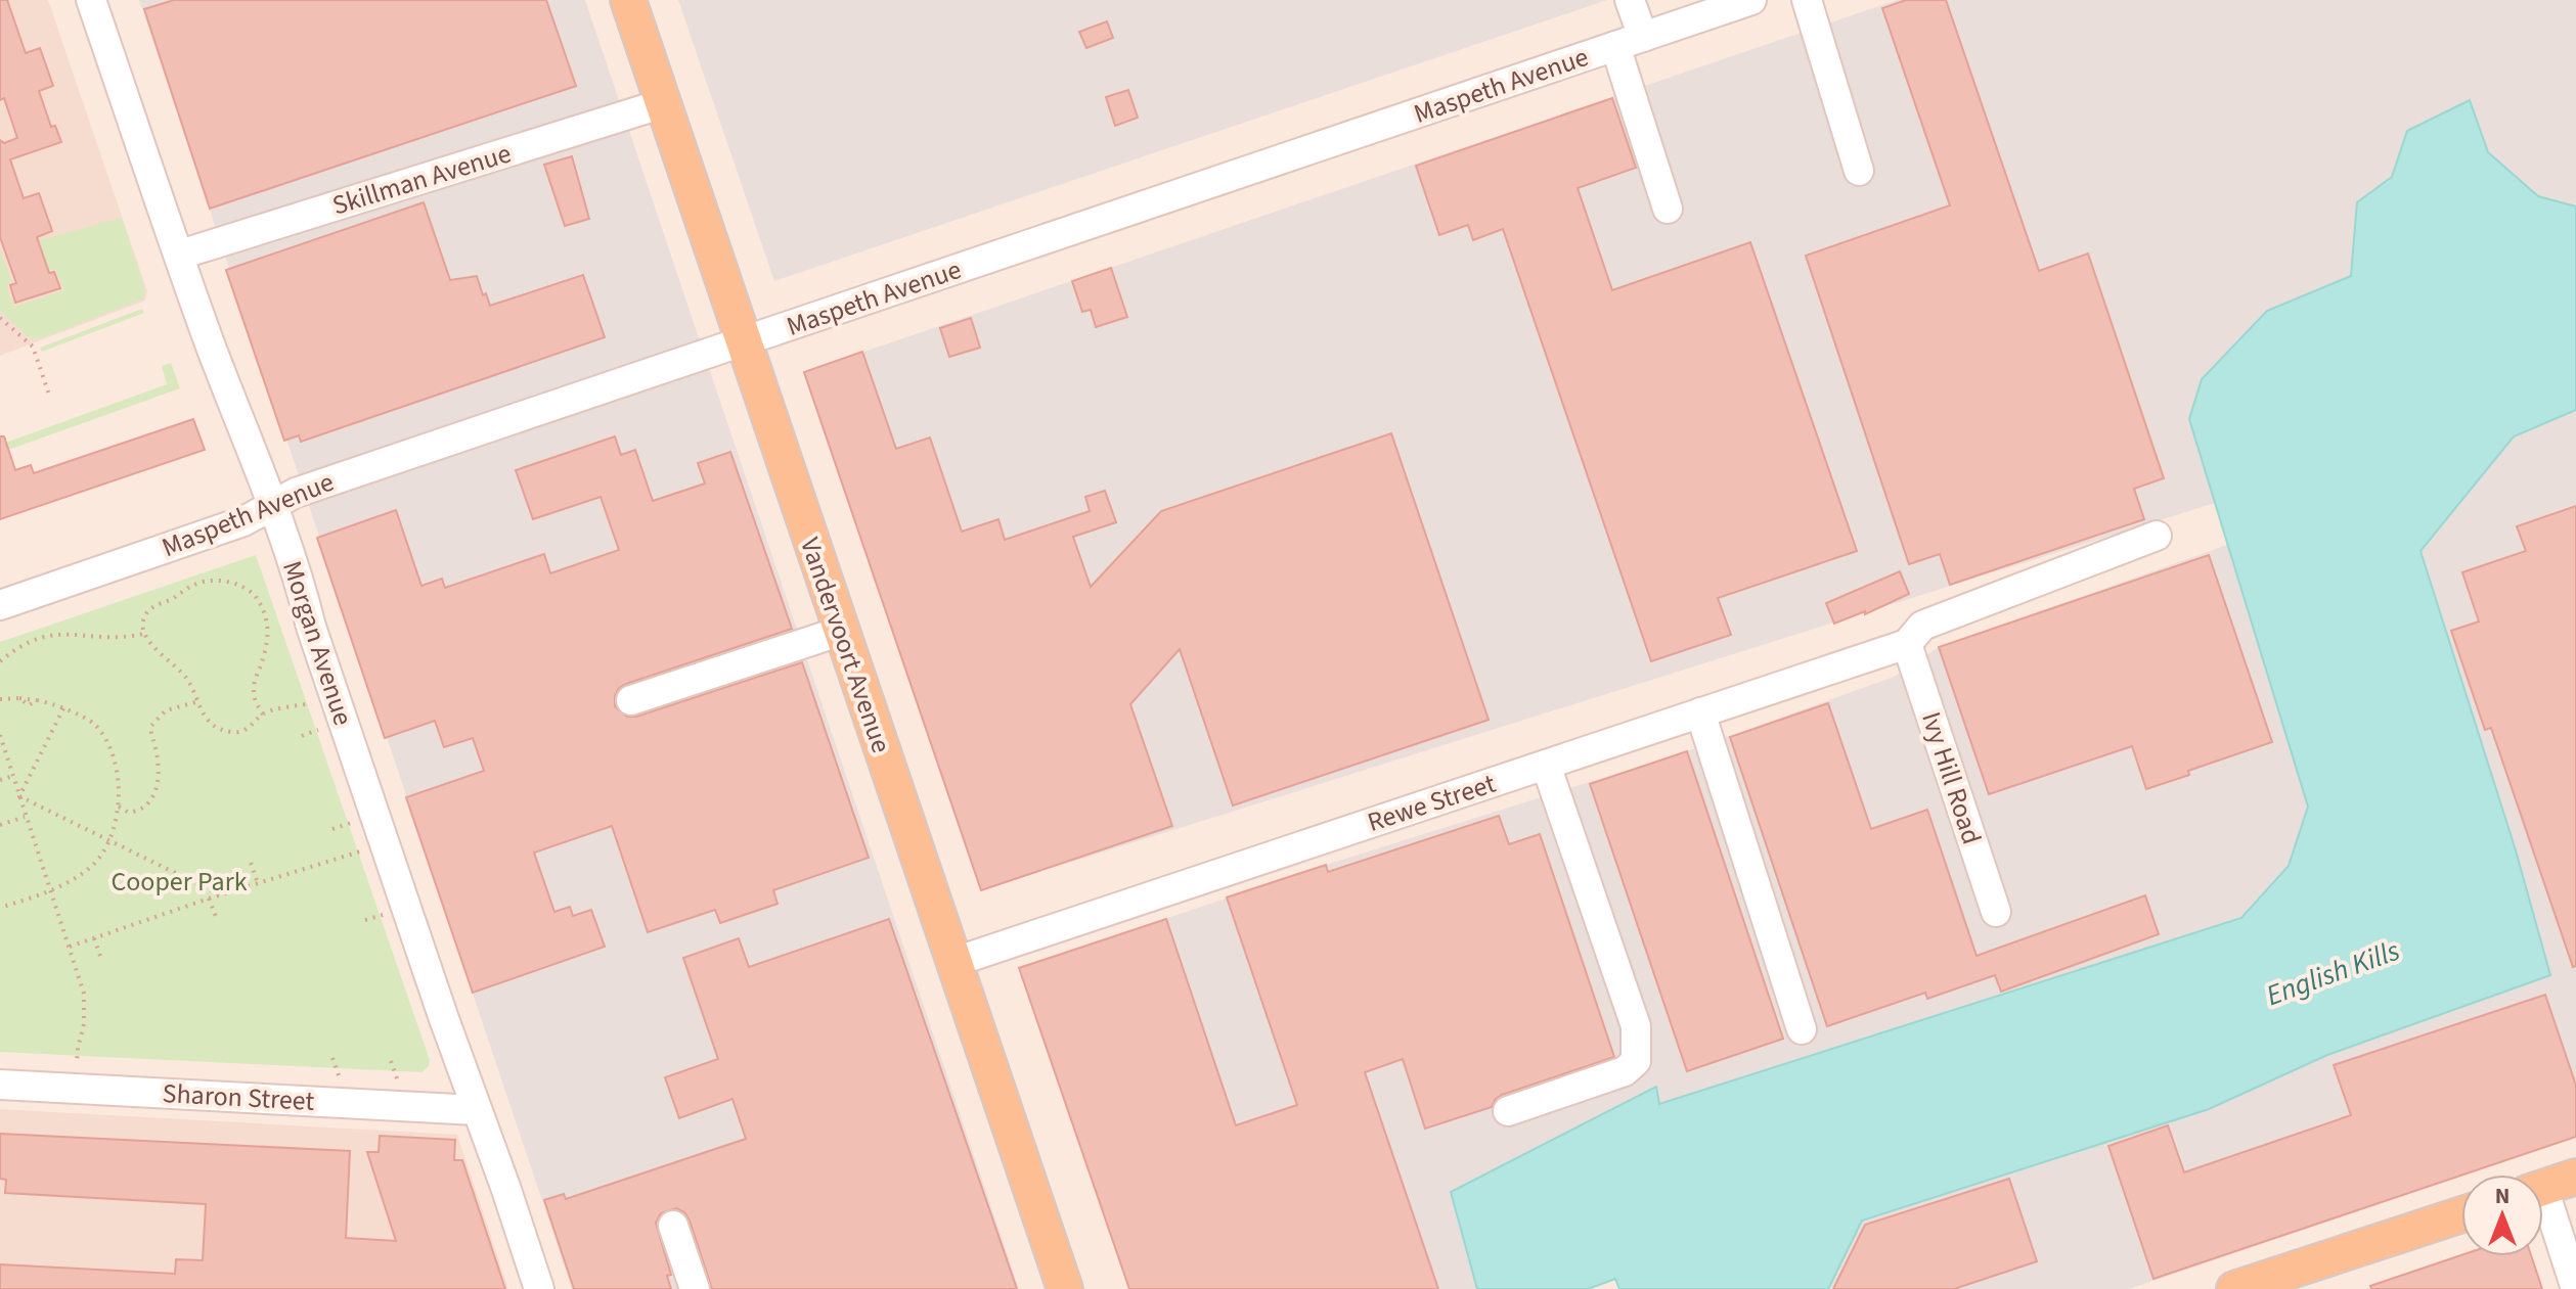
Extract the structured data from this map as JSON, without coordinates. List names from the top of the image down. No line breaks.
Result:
{"streets":{"main road":["Vandervoort Avenue"],"street":["Maspeth Avenue","Skillman Avenue","Morgan Avenue","Ivy Hill Road","Rewe Street","Sharon Street"]},"crossings":[["Maspeth Avenue","Morgan Avenue"],["Maspeth Avenue","Vandervoort Avenue"],["Skillman Avenue","Morgan Avenue"],["Skillman Avenue","Vandervoort Avenue"],["Morgan Avenue","Sharon Street"],["Vandervoort Avenue","Rewe Street"],["Ivy Hill Road","Rewe Street"]],"water":["English Kills"],"parks":["Cooper Park"],"north":"top"}
